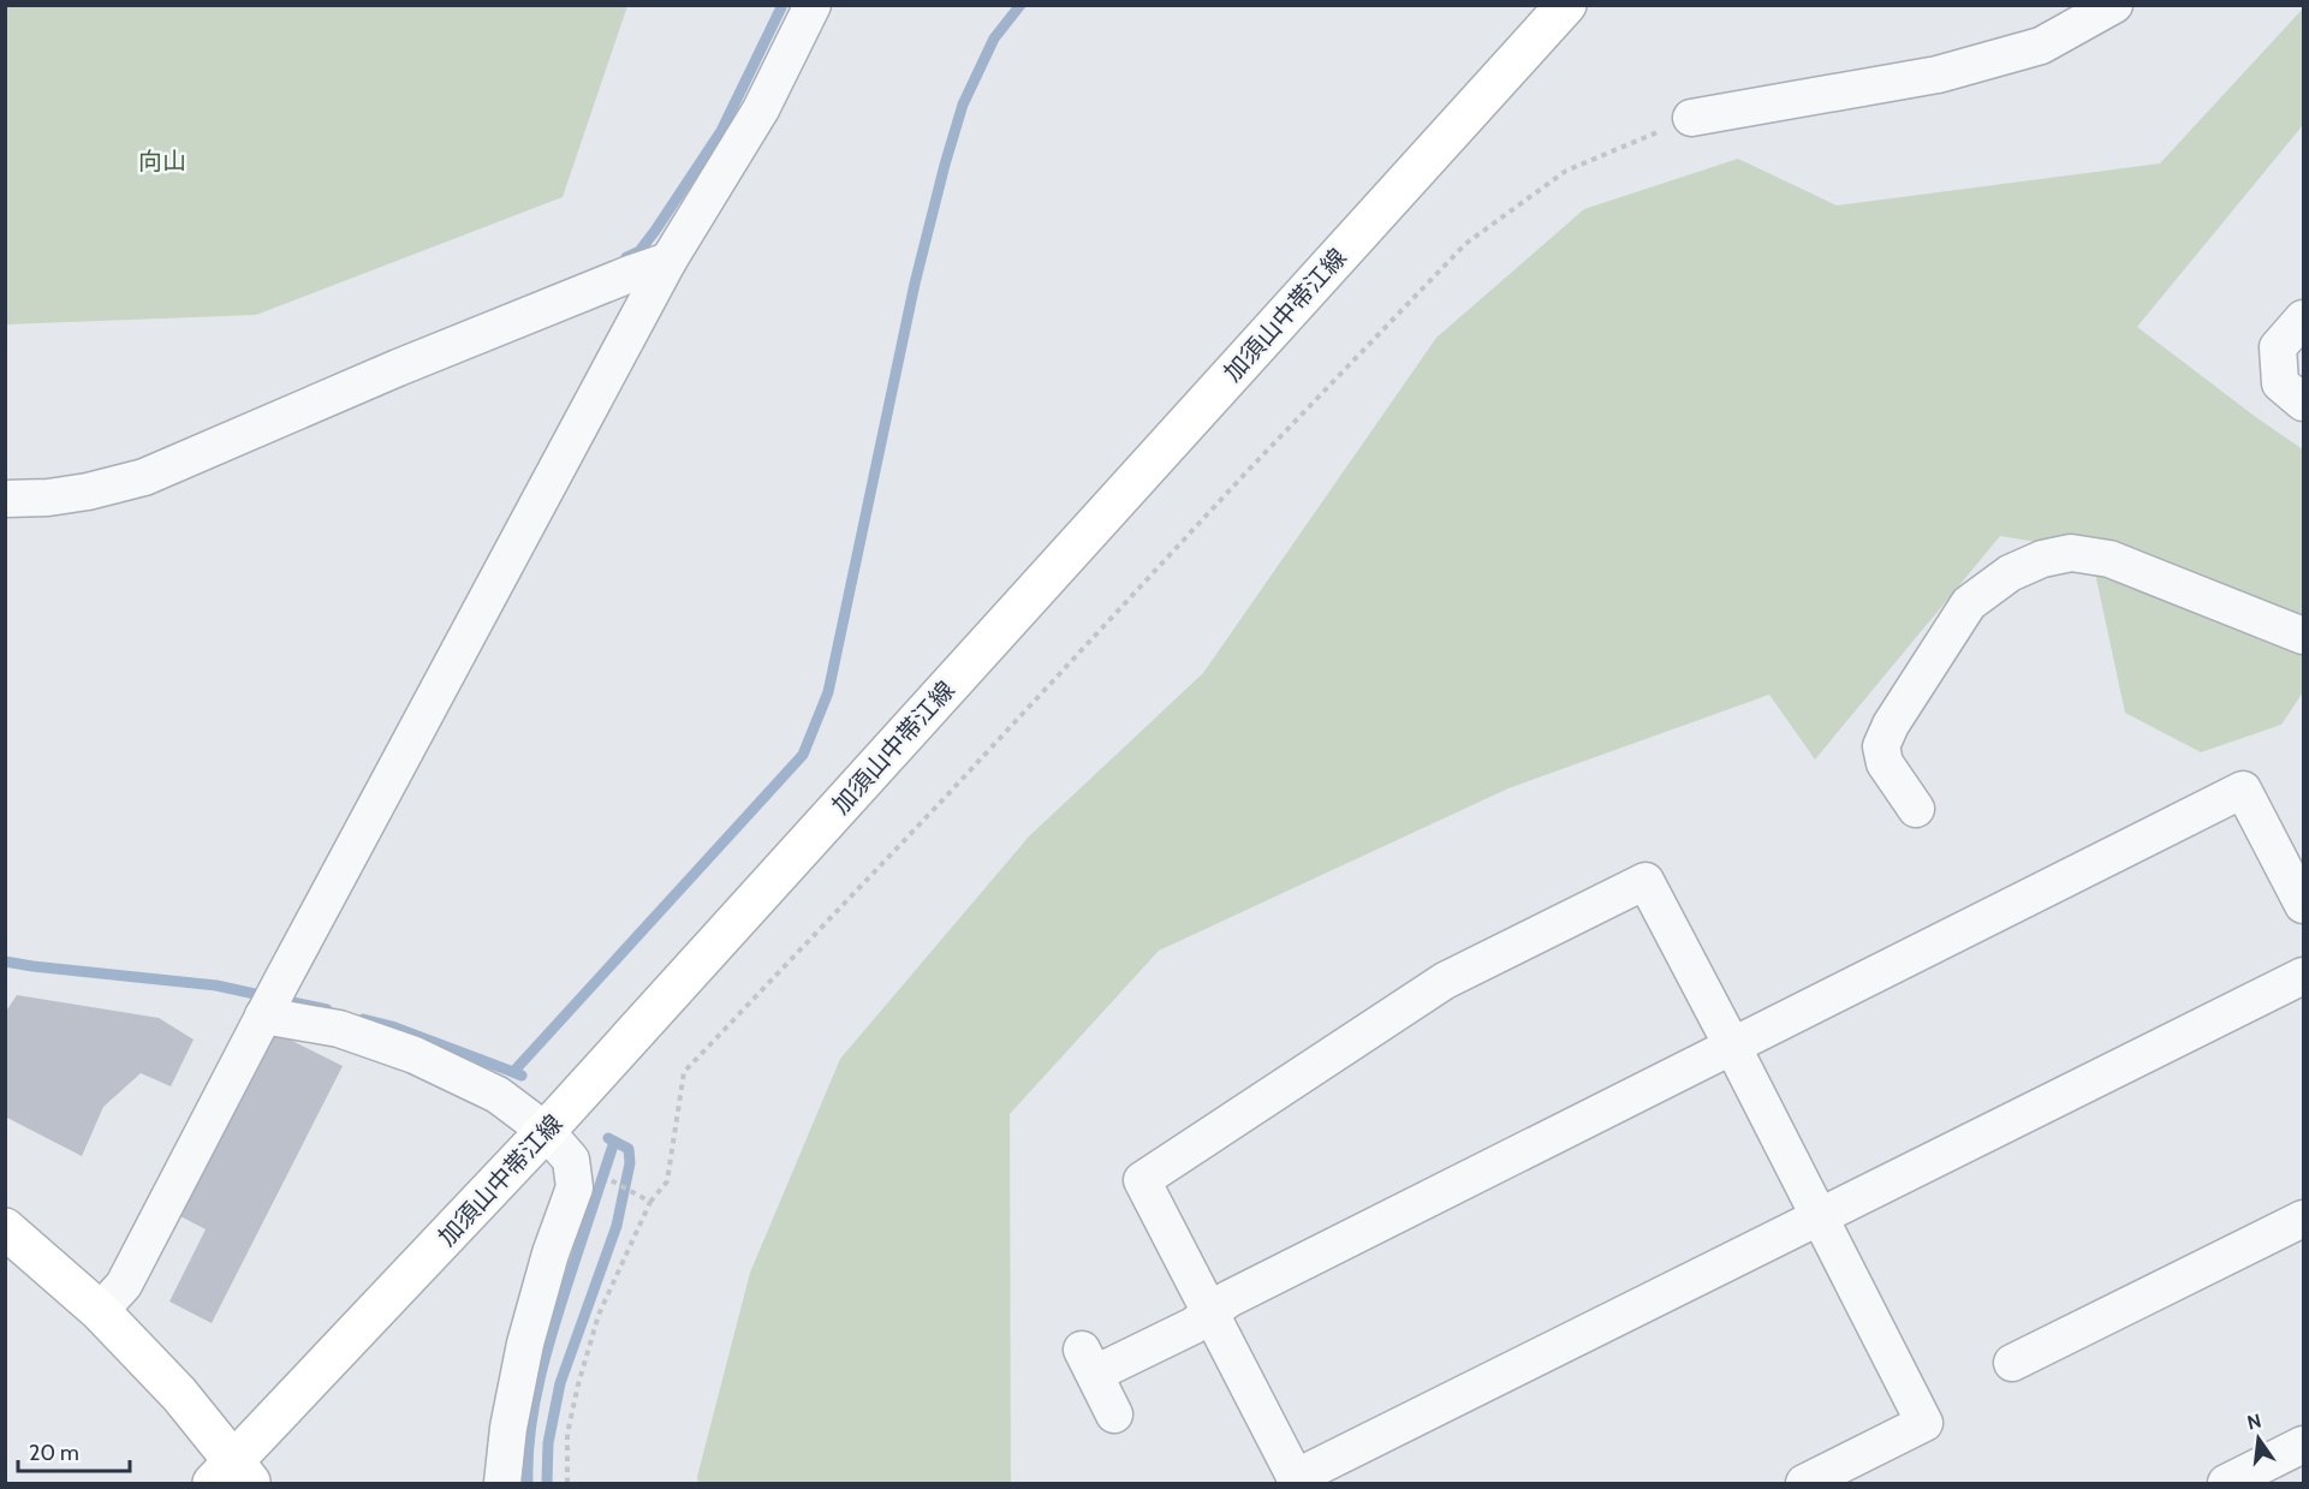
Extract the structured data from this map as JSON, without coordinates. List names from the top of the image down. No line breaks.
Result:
{"streets":{"main road":["加須山中帯江線"]},"parks":["向山"],"scale_bar":"20 m","north":"top"}
